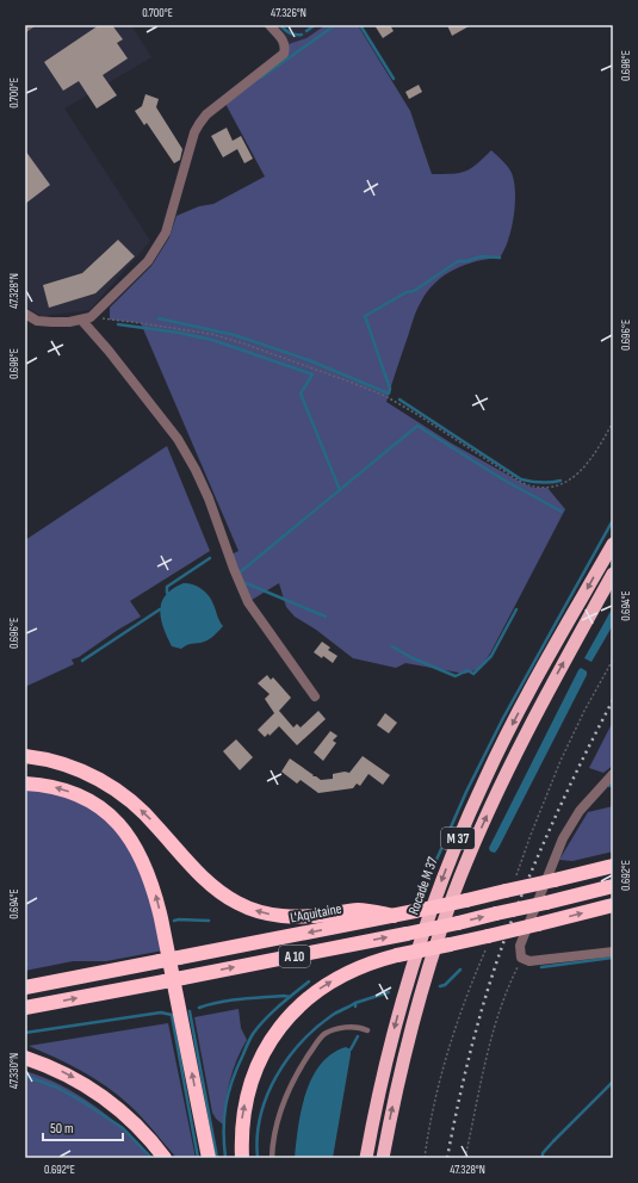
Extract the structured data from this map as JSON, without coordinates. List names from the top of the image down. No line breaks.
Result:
{"streets":{"highway":["M 37","Rocade M 37","L'Aquitaine","A 10"]},"scale_bar":"50 m","coordinates":["0.700°E","47.326°N","0.698°E","47.328°N","0.696°E","0.694°E","0.692°E","47.330°N"]}
